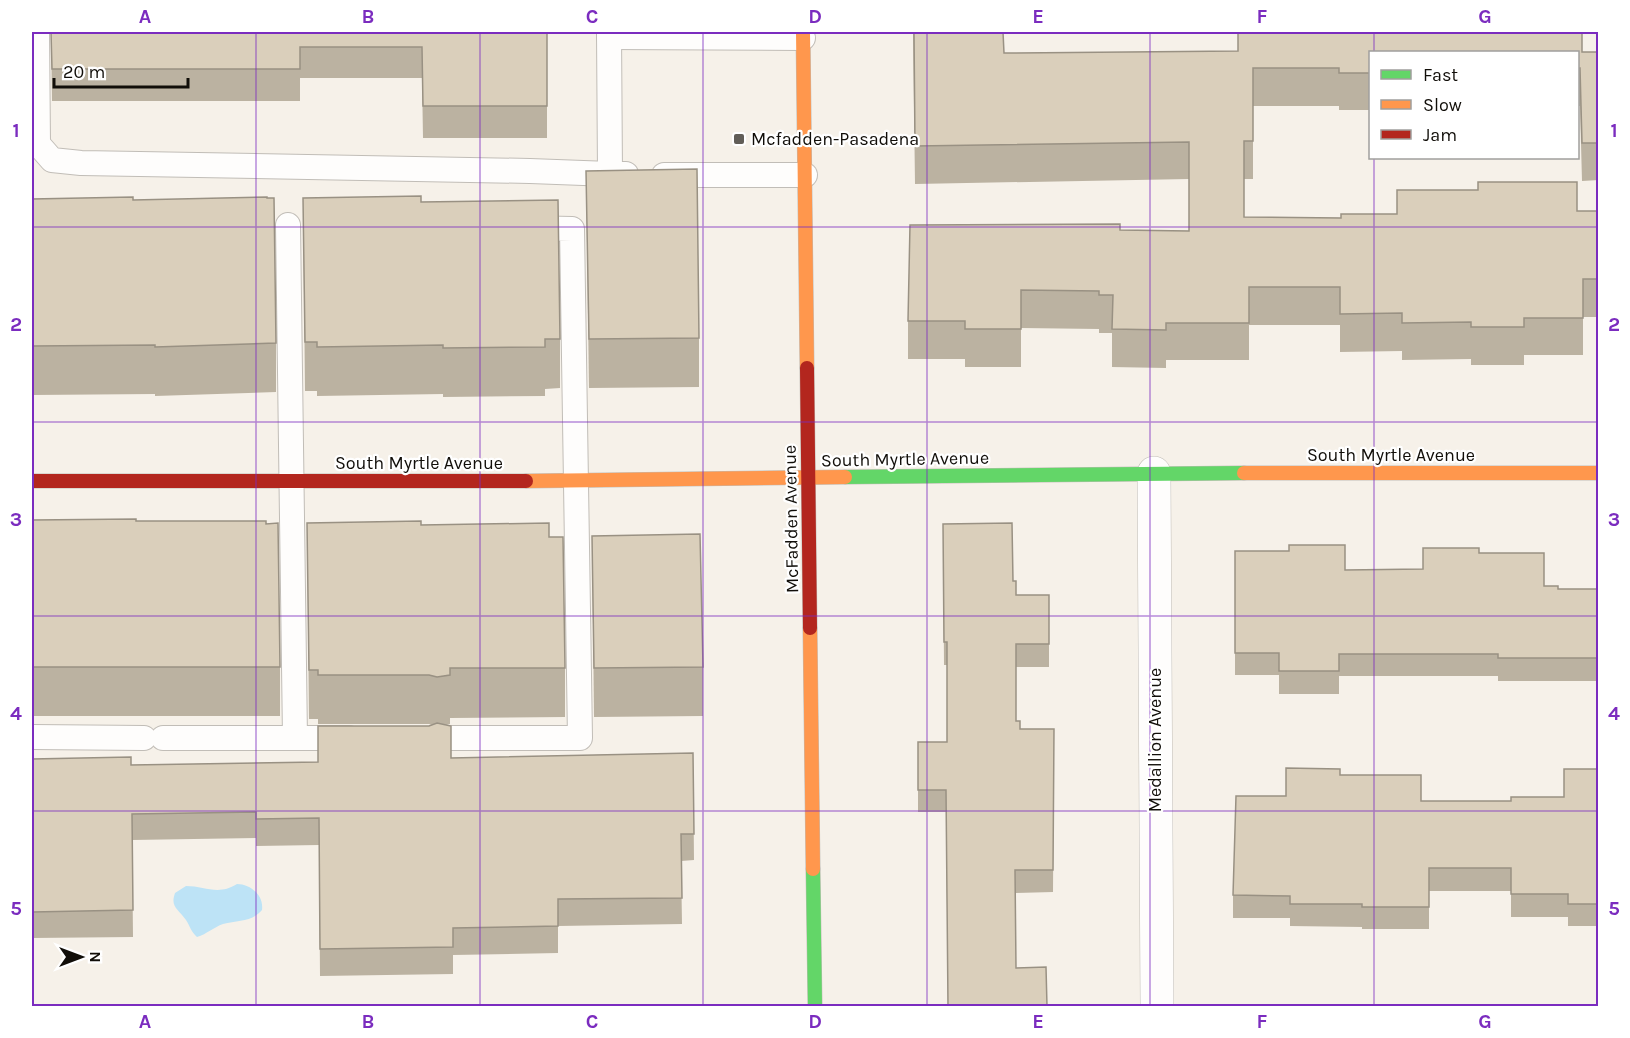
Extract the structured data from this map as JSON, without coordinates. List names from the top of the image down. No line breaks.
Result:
{"streets":{"street":["South Myrtle Avenue","McFadden Avenue","Medallion Avenue"]},"crossings":[["South Myrtle Avenue","McFadden Avenue"],["South Myrtle Avenue","Medallion Avenue"]],"places":{"transit":["Mcfadden-Pasadena"]},"legend":["Fast","Slow","Jam"],"scale_bar":"20 m","north":"right","grid":{"columns":["A","B","C","D","E","F","G"],"rows":["1","2","3","4","5"]}}
